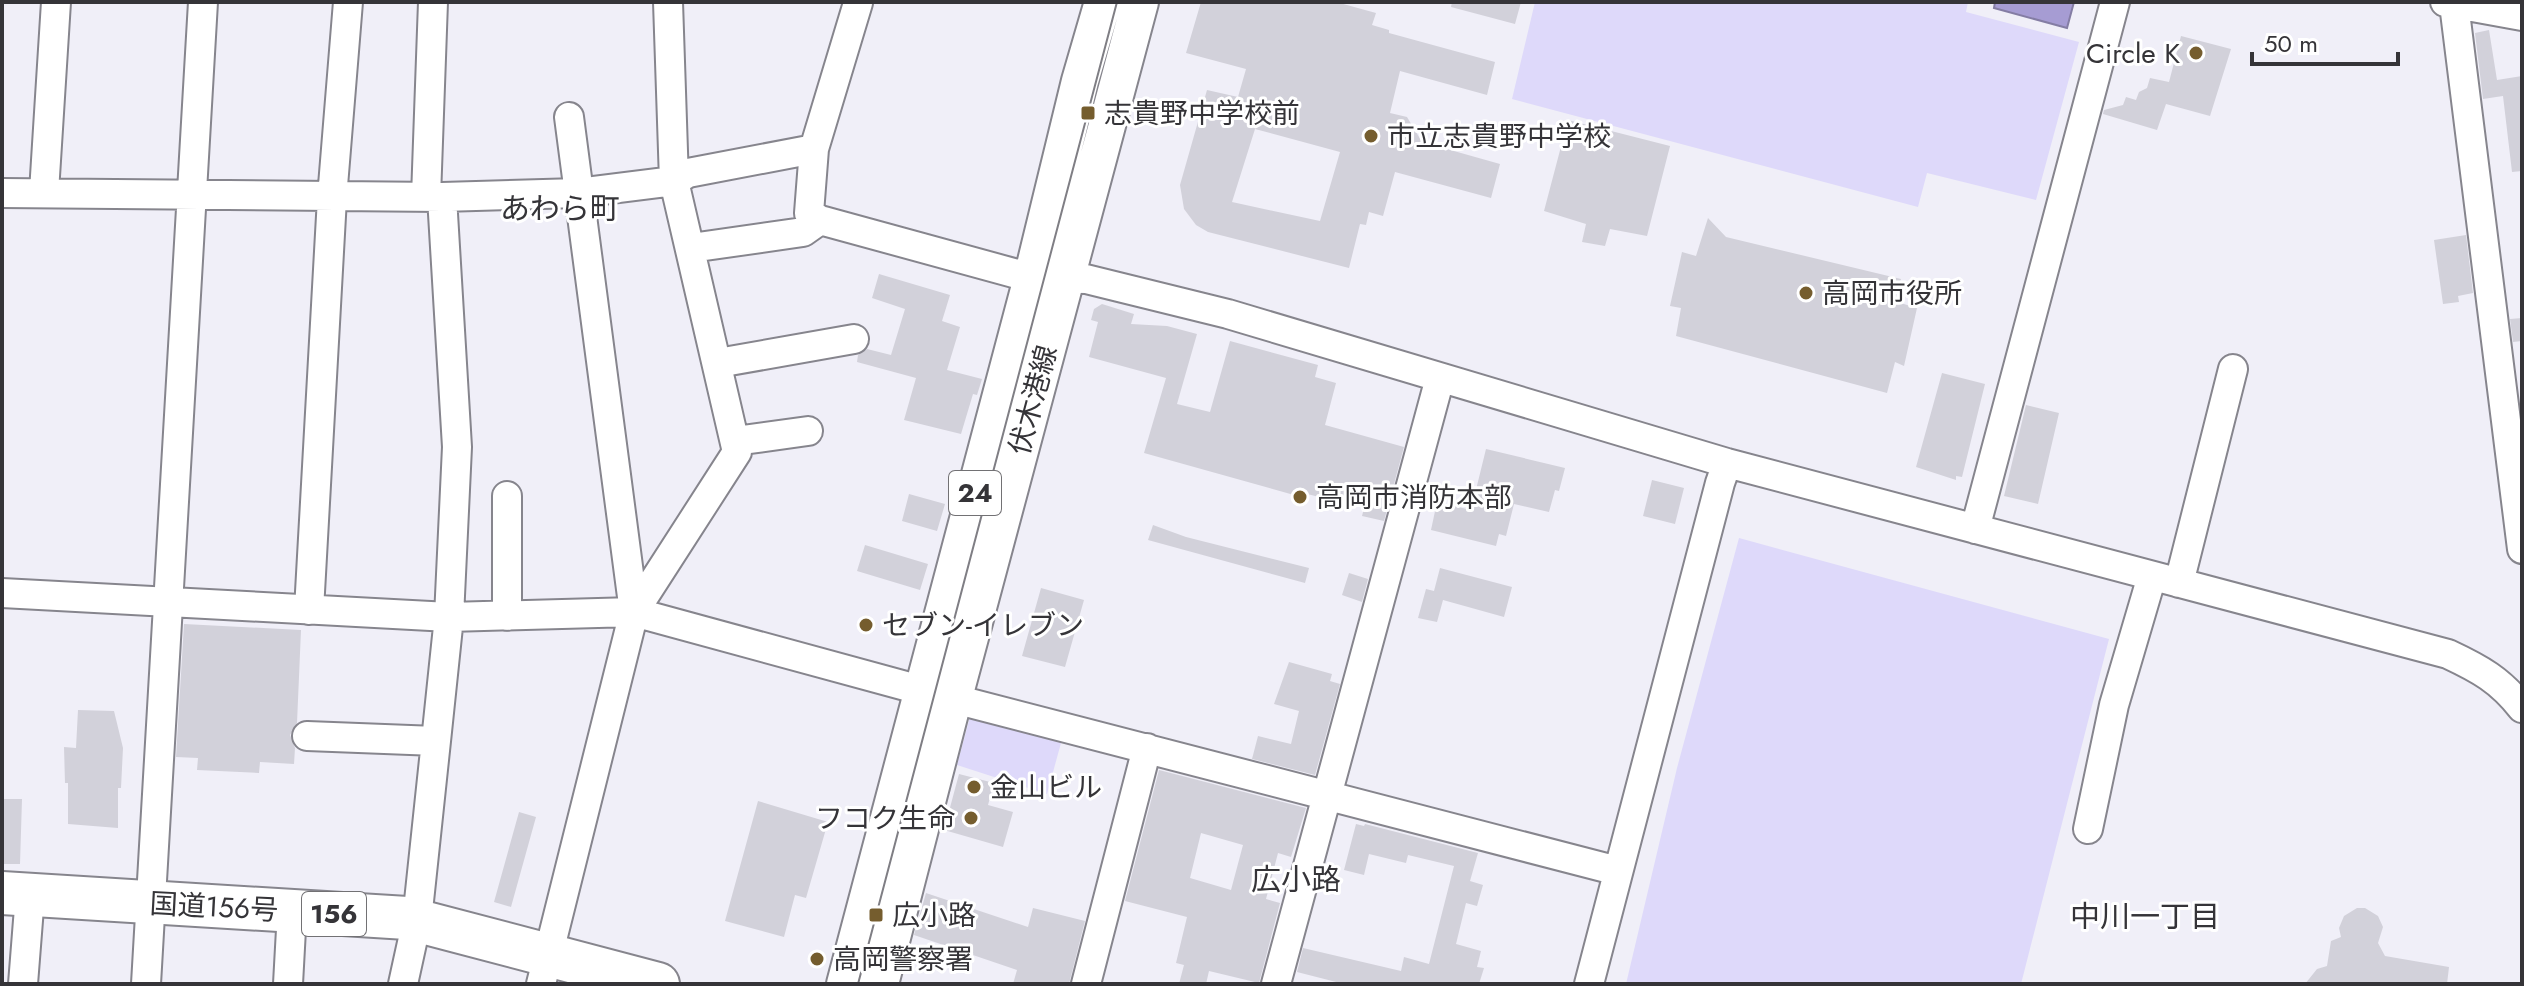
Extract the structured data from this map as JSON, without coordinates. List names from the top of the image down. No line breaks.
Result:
{"streets":{"highway":["国道156号","156"],"main road":["伏木港線","24"]},"districts":["あわら町","広小路","中川一丁目"],"places":{"other":["Circle K","市立志貴野中学校","高岡市役所","高岡市消防本部","セブン-イレブン","金山ビル","フコク生命","高岡警察署"],"transit":["志貴野中学校前","広小路"]},"scale_bar":"50 m"}
